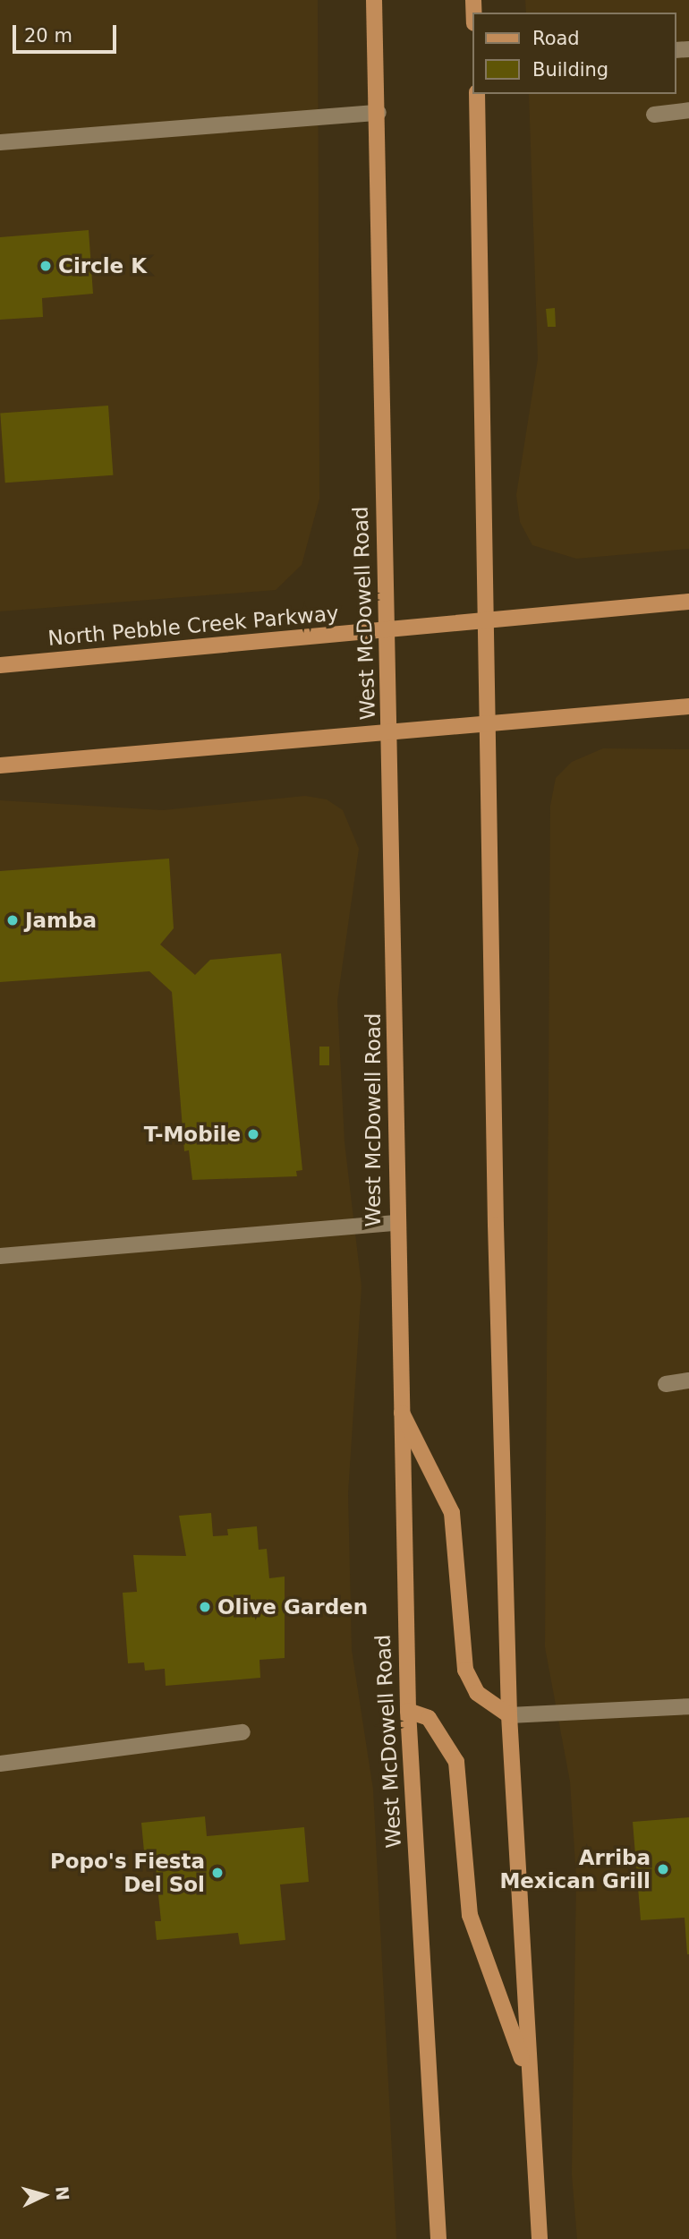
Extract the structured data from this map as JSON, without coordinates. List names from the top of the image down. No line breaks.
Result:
{"streets":{"main road":["West McDowell Road","North Pebble Creek Parkway"]},"crossings":[["West McDowell Road","North Pebble Creek Parkway"]],"places":["Circle K","Jamba","T-Mobile","Olive Garden","Arriba Mexican Grill","Popo's Fiesta Del Sol"],"legend":["Road","Building"],"scale_bar":"20 m","north":"right"}
